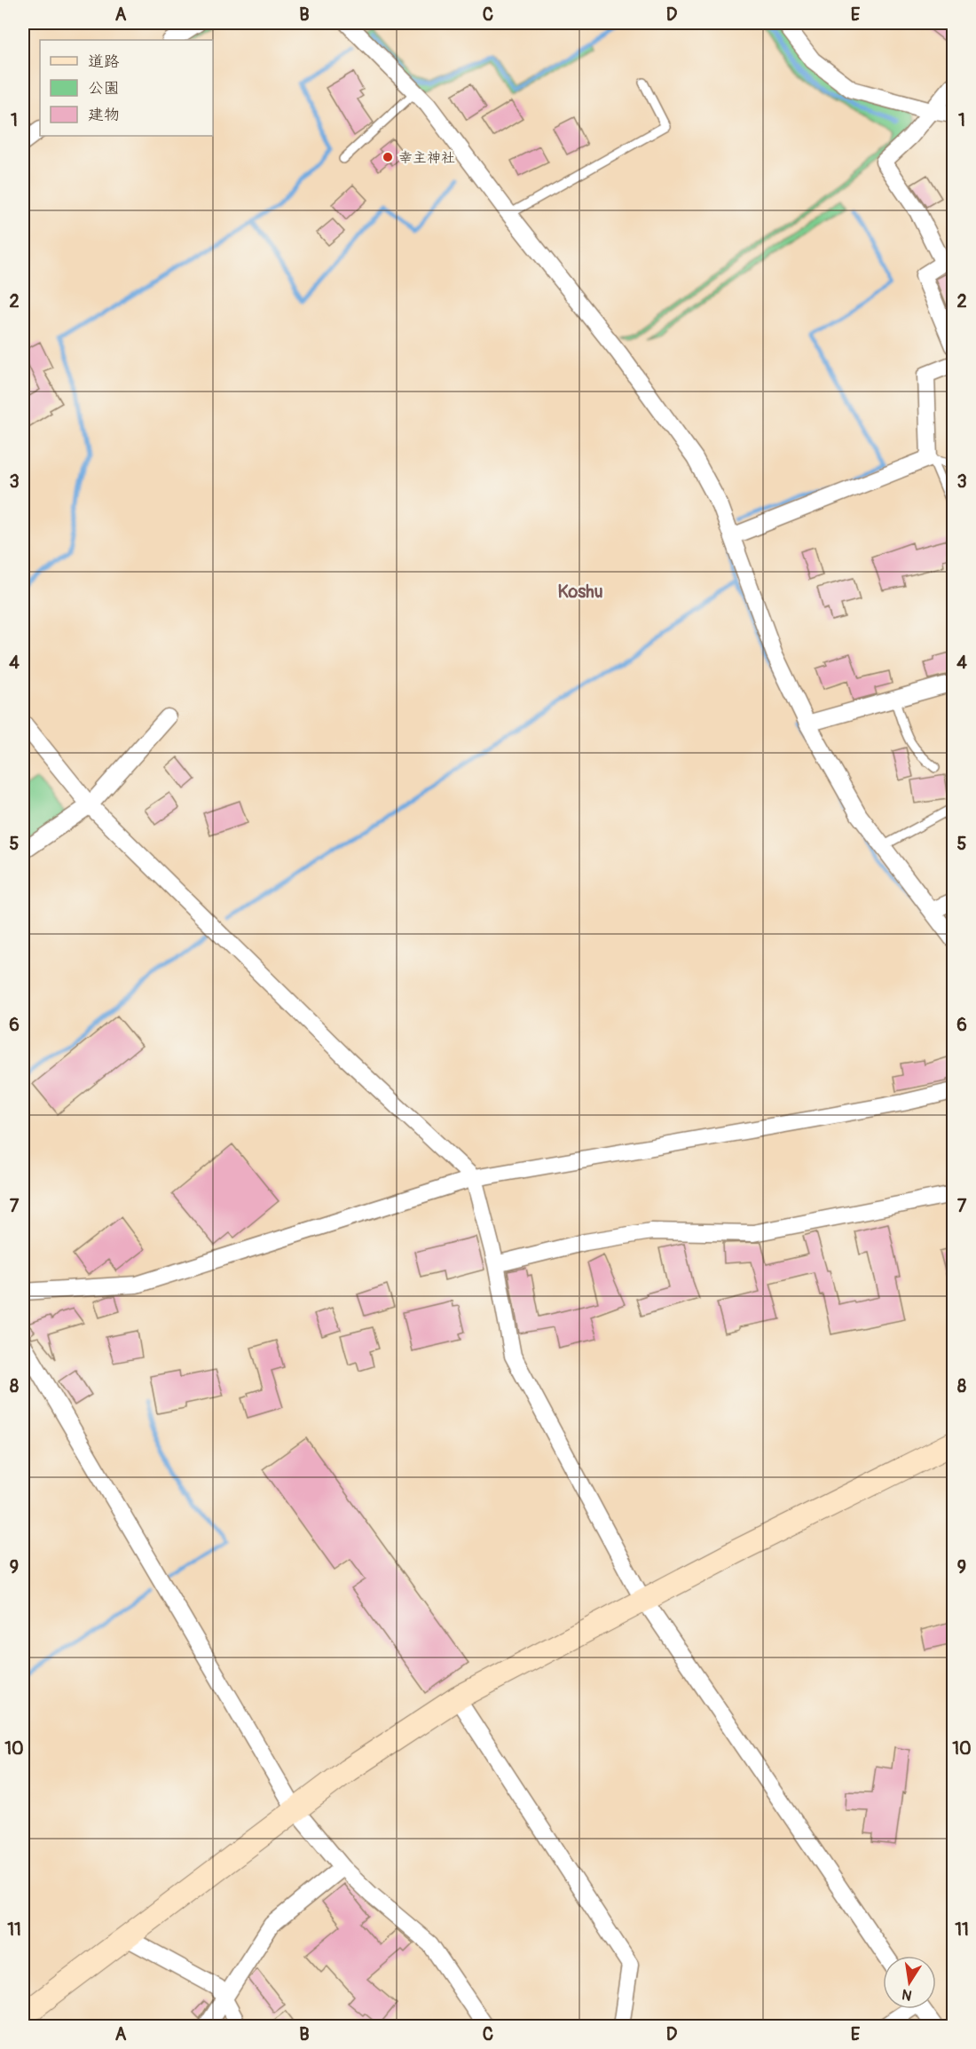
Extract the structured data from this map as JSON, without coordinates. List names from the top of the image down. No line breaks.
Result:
{"districts":["Koshu"],"places":["幸主神社"],"legend":["道路","公園","建物"],"north":"bottom","grid":{"columns":["A","B","C","D","E"],"rows":["1","2","3","4","5","6","7","8","9","10","11"]}}
